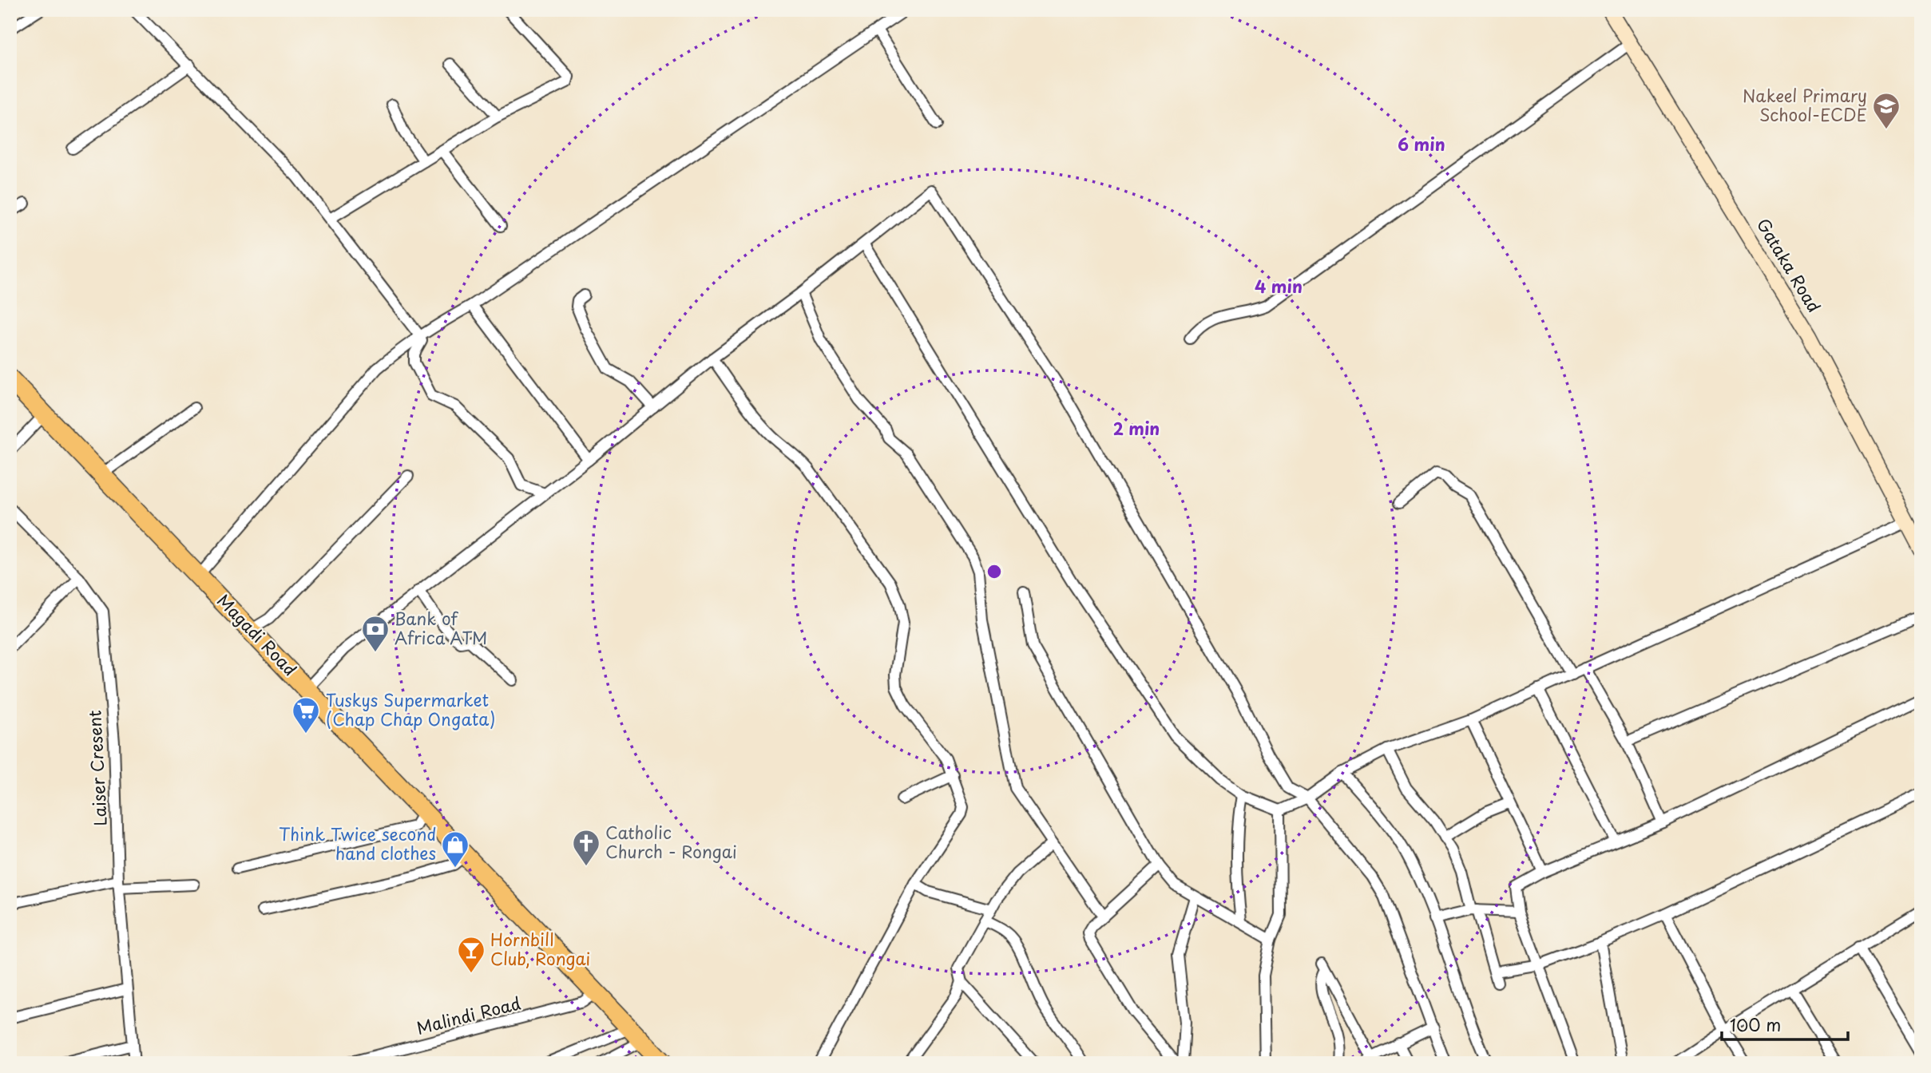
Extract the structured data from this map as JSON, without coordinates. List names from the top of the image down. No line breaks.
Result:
{"streets":{"highway":["Magadi Road"],"street":["Gataka Road","Laiser Cresent","Malindi Road"]},"crossings":[["Magadi Road","Malindi Road"]],"places":{"school or university":["Nakeel Primary School-ECDE"],"bank":["Bank of Africa ATM"],"supermarket":["Tuskys Supermarket (Chap Chap Ongata)"],"church":["Catholic Church - Rongai"],"shop":["Think Twice second hand clothes"],"bar":["Hornbill Club, Rongai"]},"scale_bar":"100 m","rings":["6 min","4 min","2 min"]}
